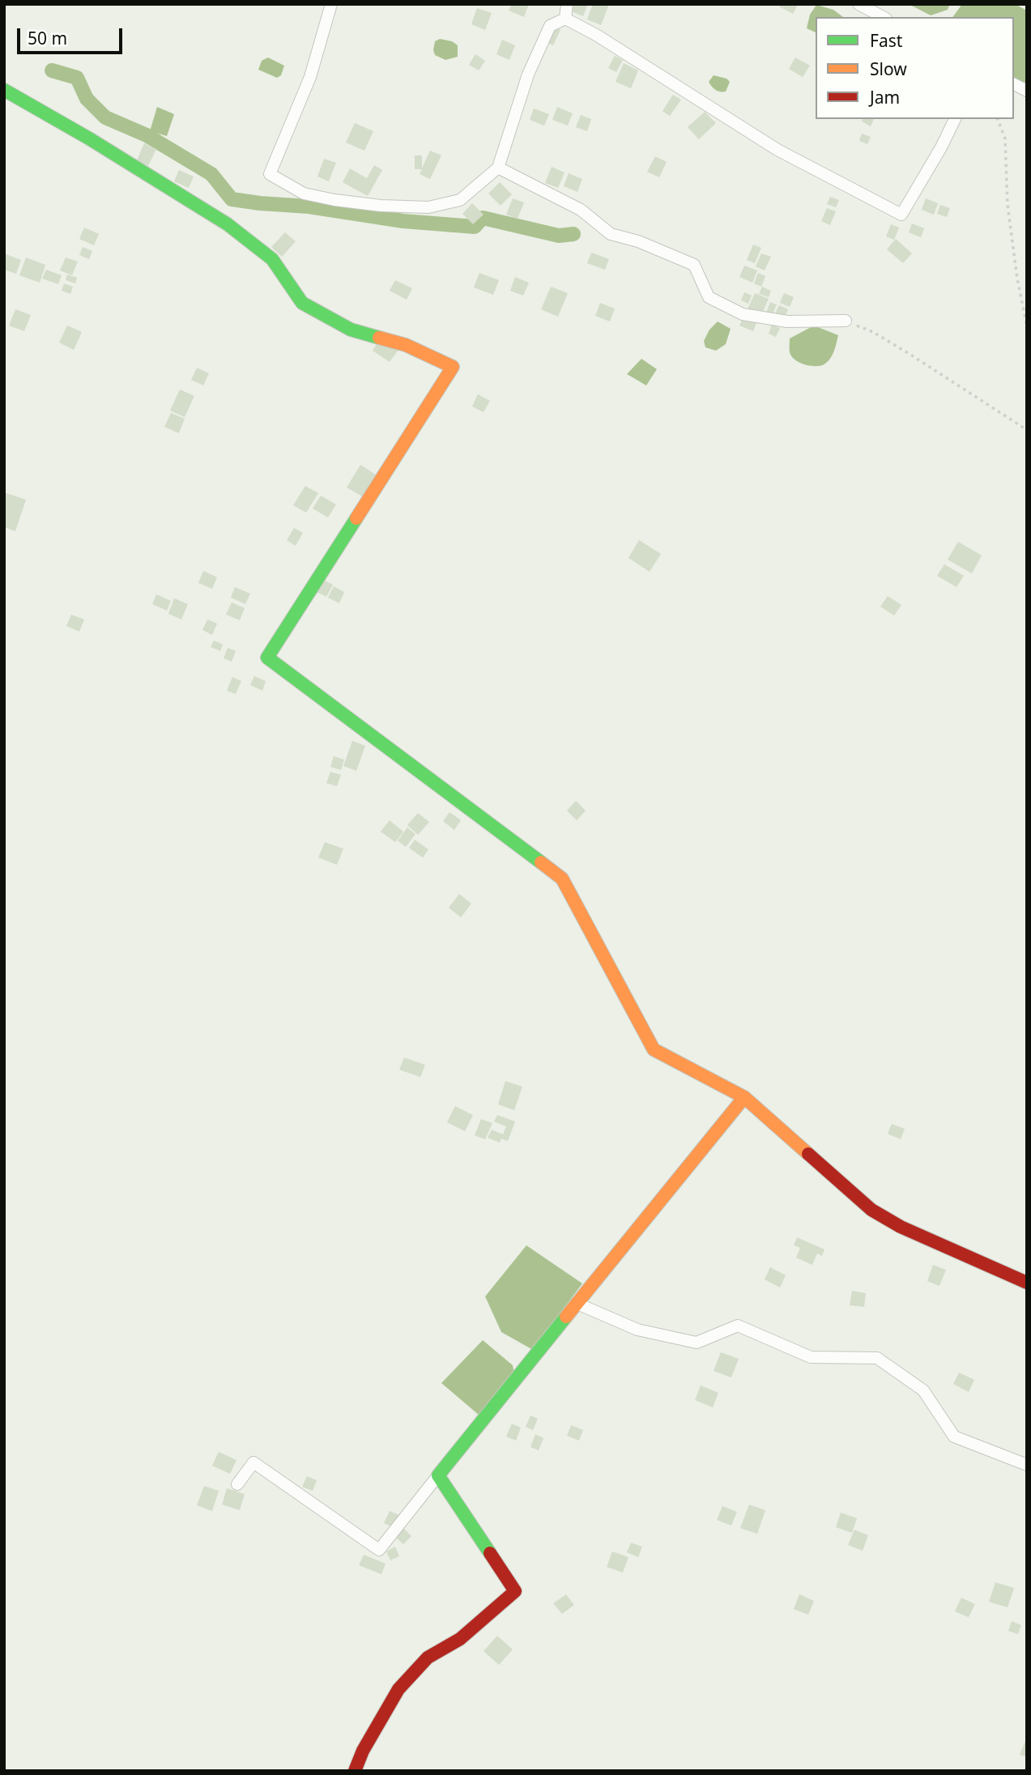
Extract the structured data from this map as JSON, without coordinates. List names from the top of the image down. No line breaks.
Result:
{"legend":["Fast","Slow","Jam"],"scale_bar":"50 m"}
